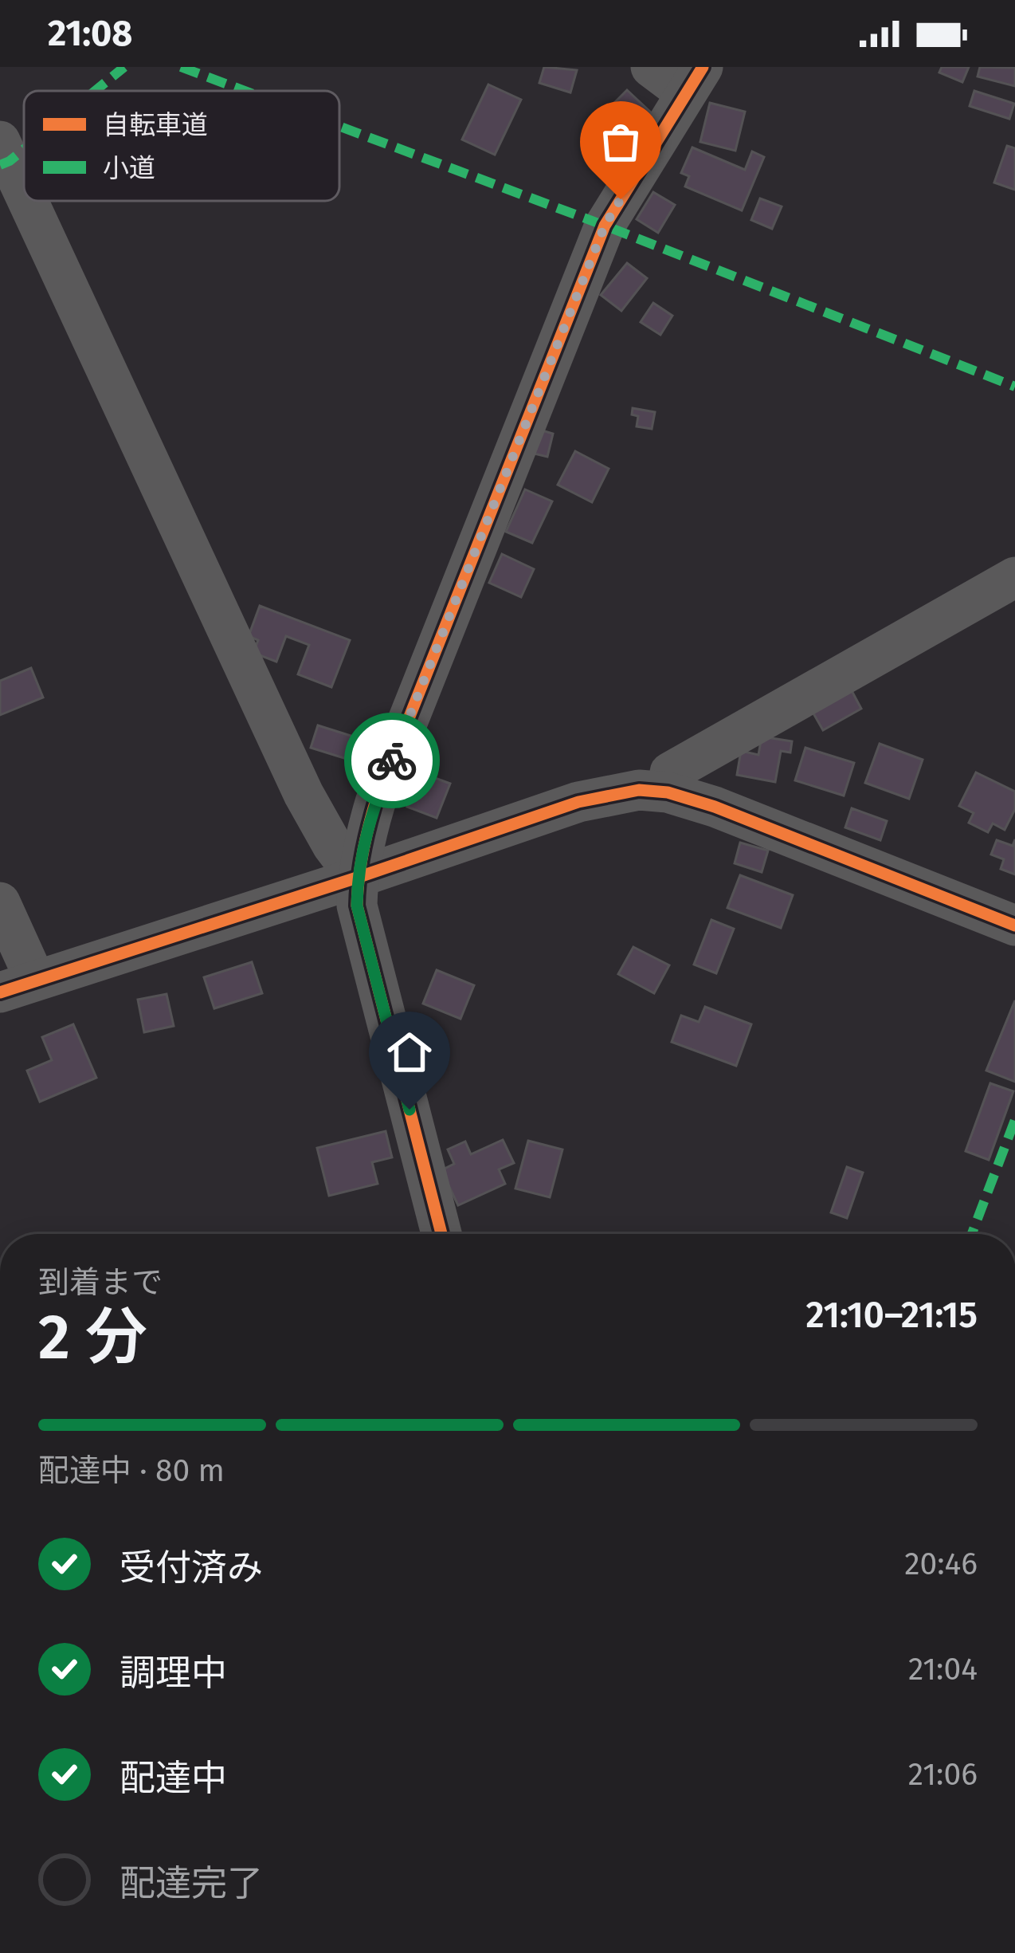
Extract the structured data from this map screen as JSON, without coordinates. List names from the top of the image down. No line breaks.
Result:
{"legend":["自転車道","小道"],"page":{"status":"21:08","heading":["2 分","到着まで","21:10–21:15"],"bar":"配達中 · 80 m","list":[["受付済み","20:46"],["調理中","21:04"],["配達中","21:06"],"配達完了"]}}
